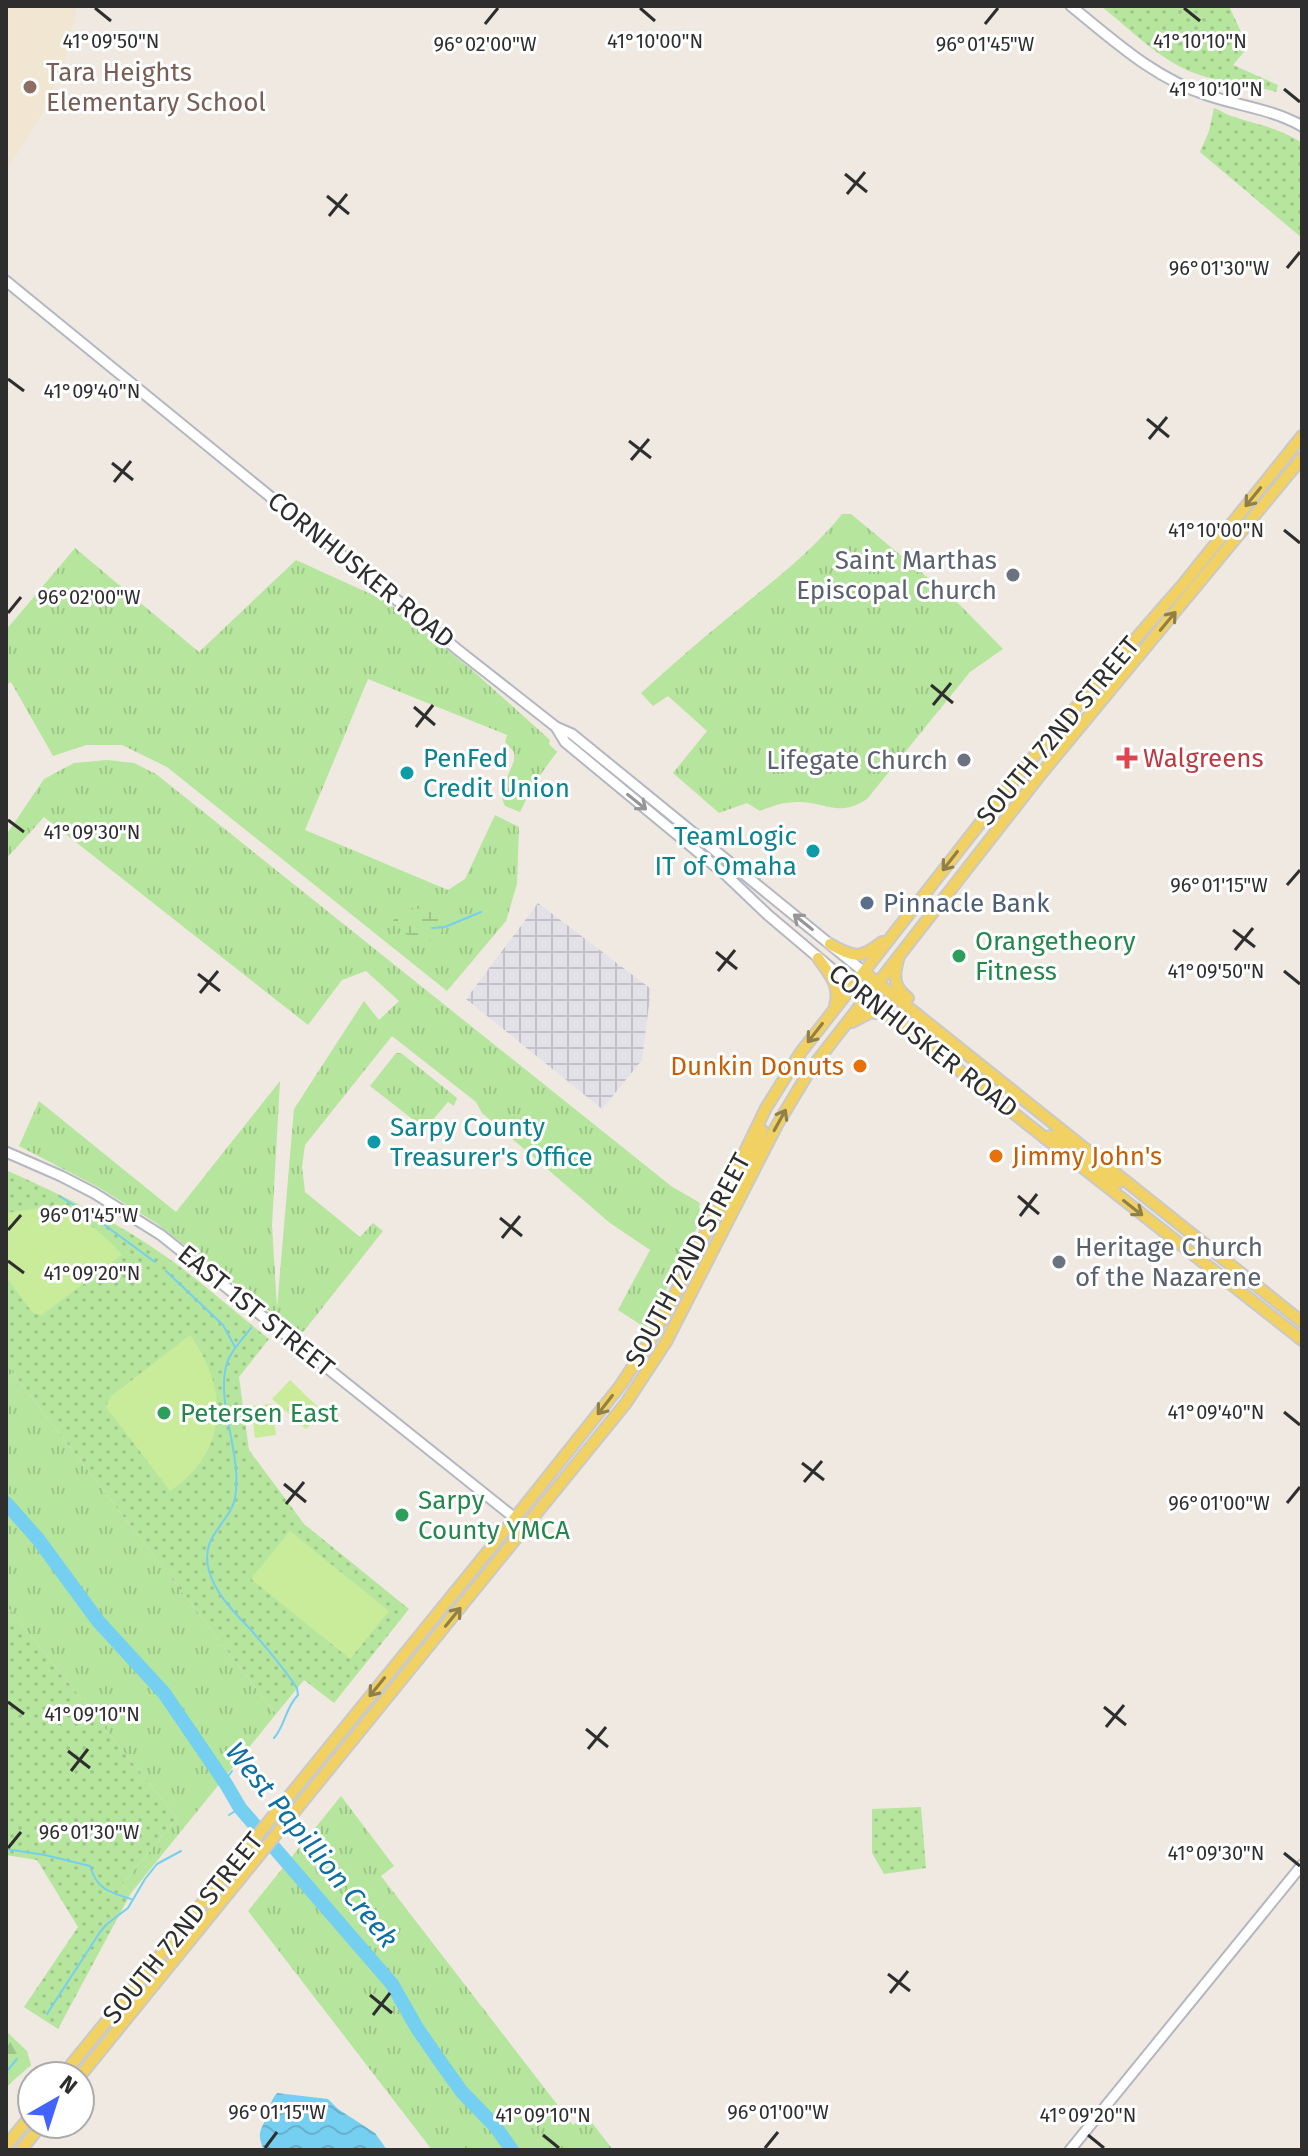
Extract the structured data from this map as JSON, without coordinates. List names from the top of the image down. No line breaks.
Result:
{"streets":{"main road":["CORNHUSKER ROAD","SOUTH 72ND STREET","EAST 1ST STREET"]},"crossings":[["CORNHUSKER ROAD","SOUTH 72ND STREET"],["SOUTH 72ND STREET","EAST 1ST STREET"]],"water":["West Papillion Creek"],"places":{"other":["Tara Heights Elementary School","Saint Marthas Episcopal Church","Lifegate Church","PenFed Credit Union","TeamLogic IT of Omaha","Pinnacle Bank","Orangetheory Fitness","Dunkin Donuts","Sarpy County Treasurer's Office","Jimmy John's","Heritage Church of the Nazarene","Petersen East","Sarpy County YMCA"],"health":["Walgreens"]},"north":"top right","coordinates":["41°10'10\"N","41°09'50\"N","41°10'00\"N","96°02'00\"W","96°01'45\"W","96°01'30\"W","41°09'40\"N","41°09'30\"N","96°01'15\"W","41°09'20\"N","96°01'00\"W","41°09'10\"N"]}
